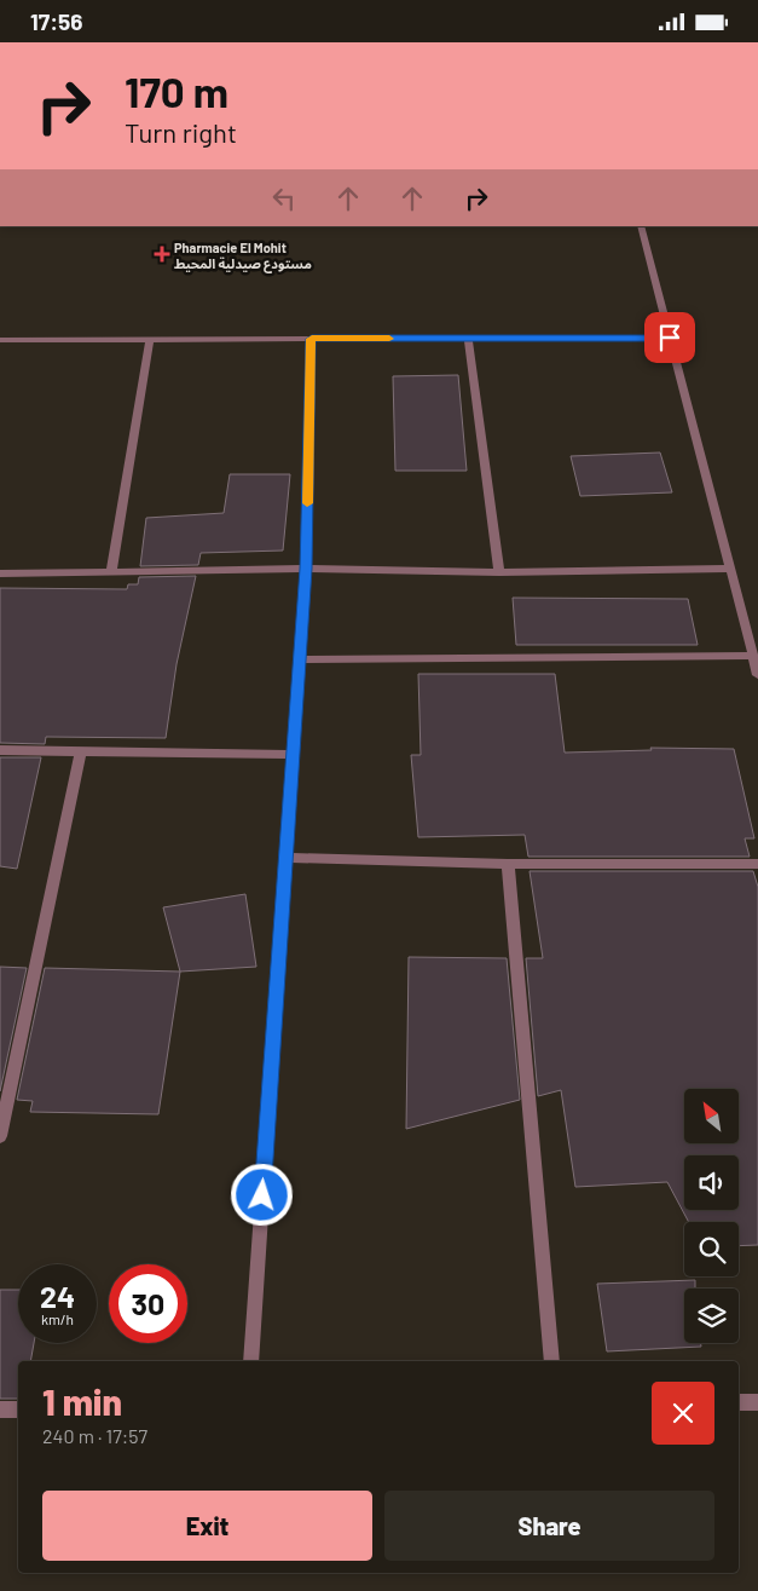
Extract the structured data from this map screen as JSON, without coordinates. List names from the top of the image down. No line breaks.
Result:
{"places":{"health":["Pharmacie El Mohit مستودع صيدلية المحيط"]},"north":"top left","page":{"status":"17:56","turn":["170 m","Turn right"],"speed":"24 km/h","limit":"30","heading":["1 min","240 m · 17:57"],"buttons":["Exit","Share"]}}
